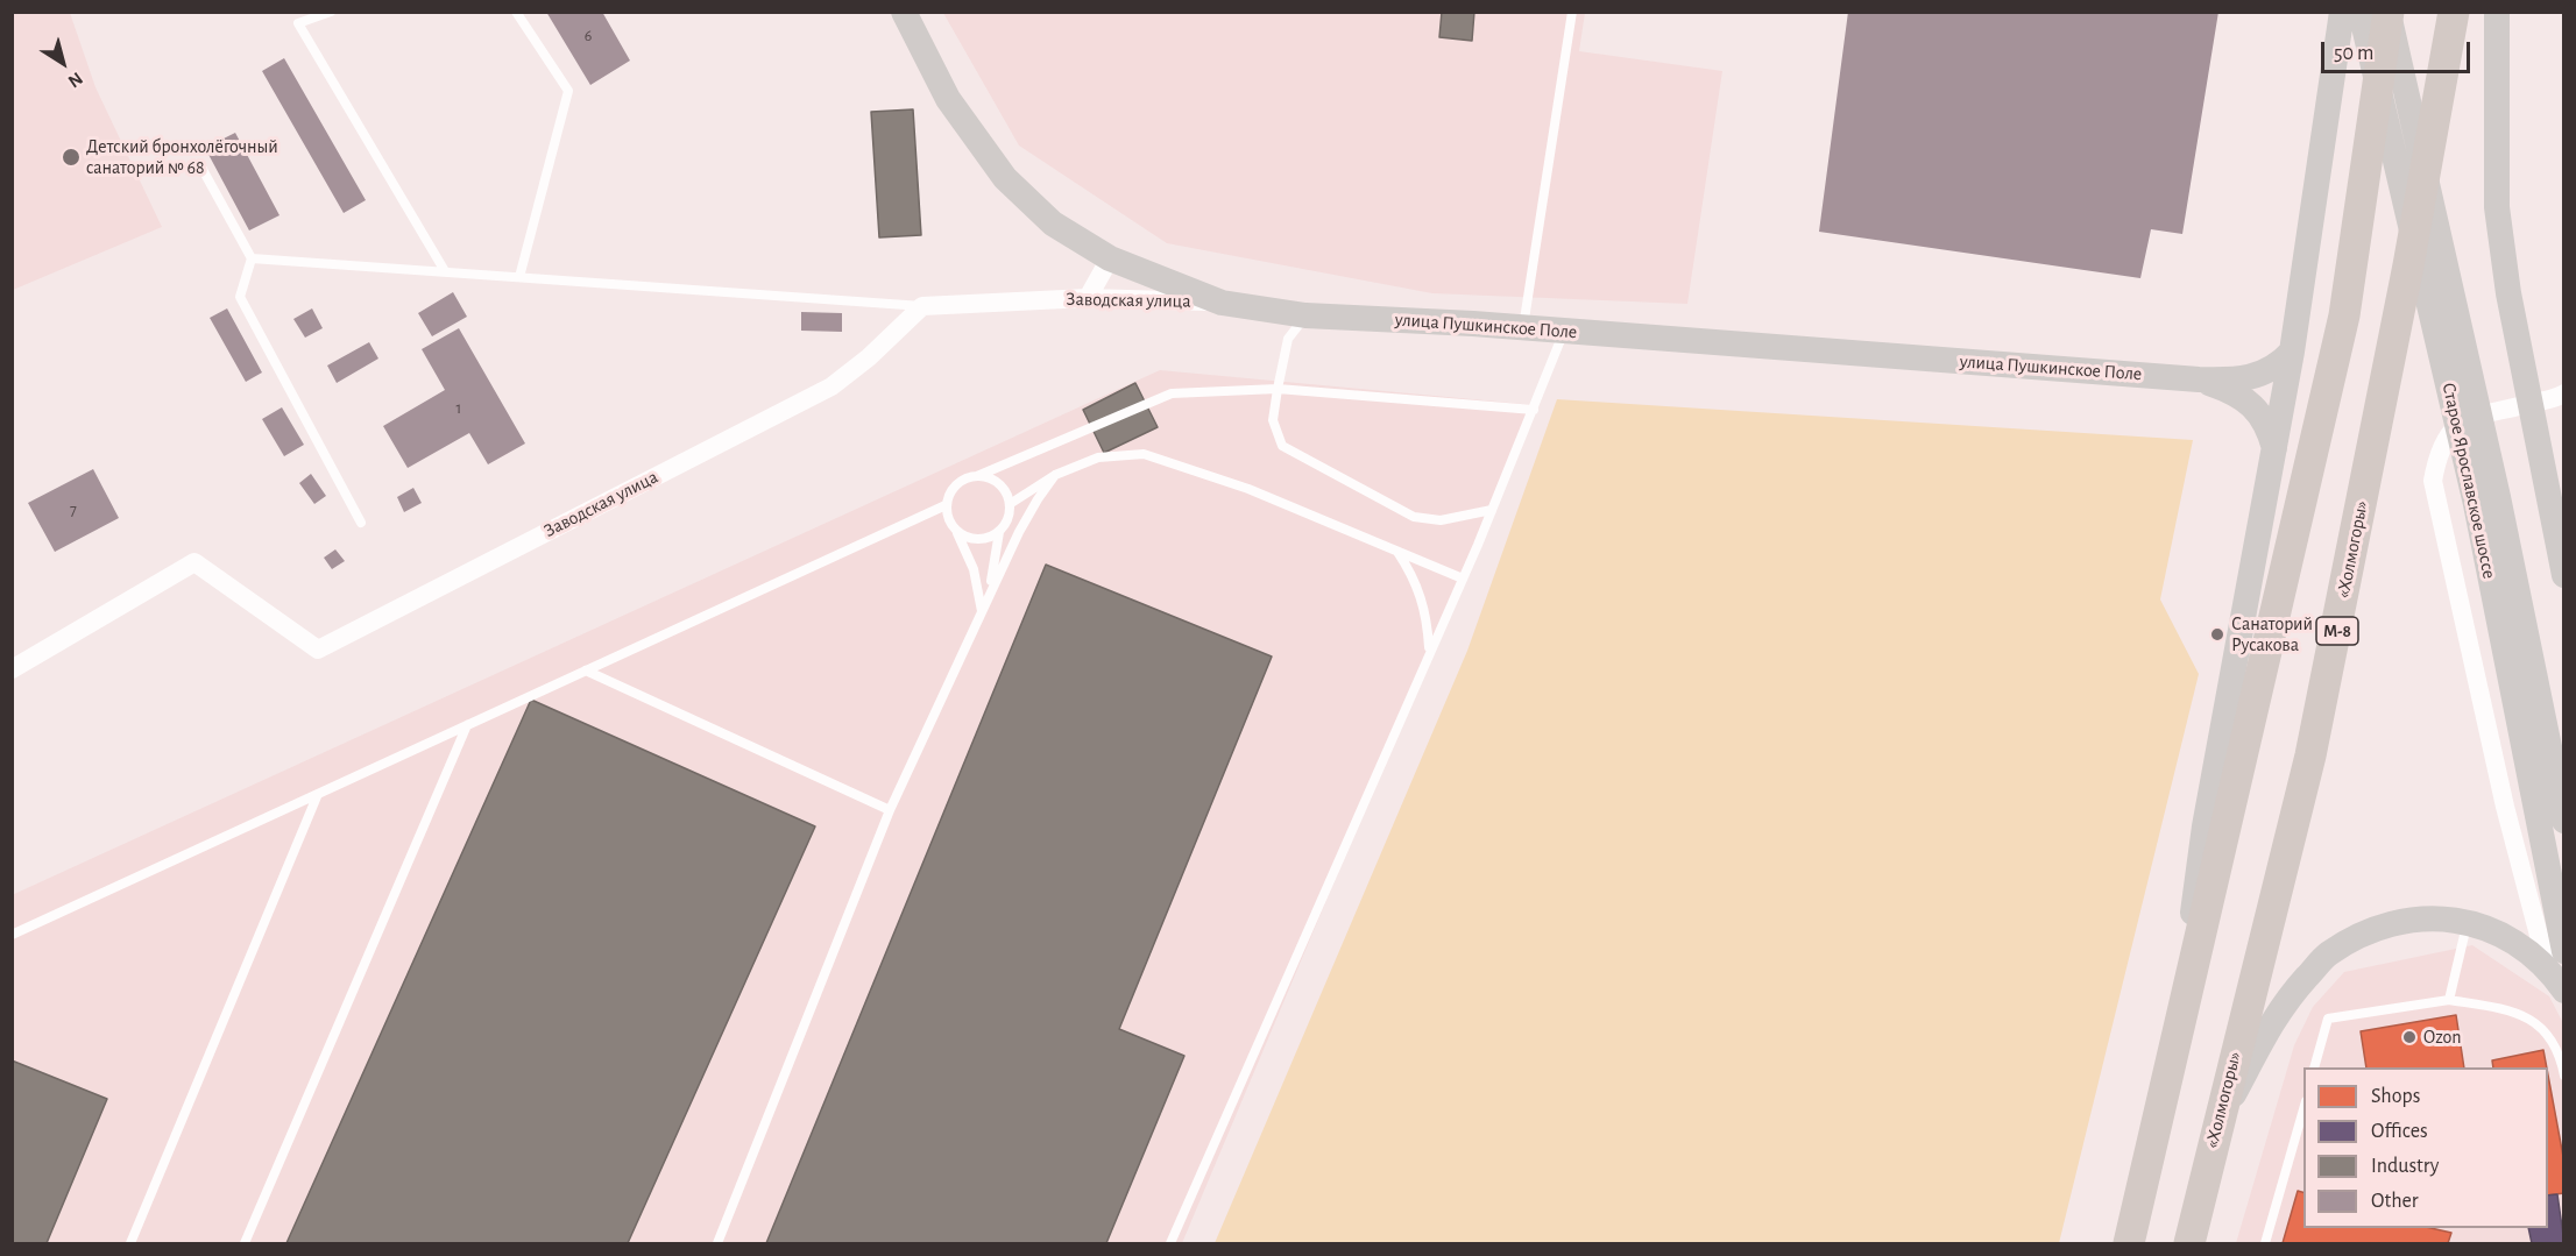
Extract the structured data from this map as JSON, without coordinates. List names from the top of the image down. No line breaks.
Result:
{"streets":{"highway":["«Холмогоры»","М-8"],"main road":["улица Пушкинское Поле","Старое Ярославское шоссе"],"street":["Заводская улица"]},"crossings":[["Заводская улица","улица Пушкинское Поле"]],"places":["Детский бронхолёгочный санаторий № 68","Санаторий Русакова","Ozon"],"house_numbers":["6","1","7"],"legend":["Shops","Offices","Industry","Other"],"scale_bar":"50 m","north":"bottom right"}
